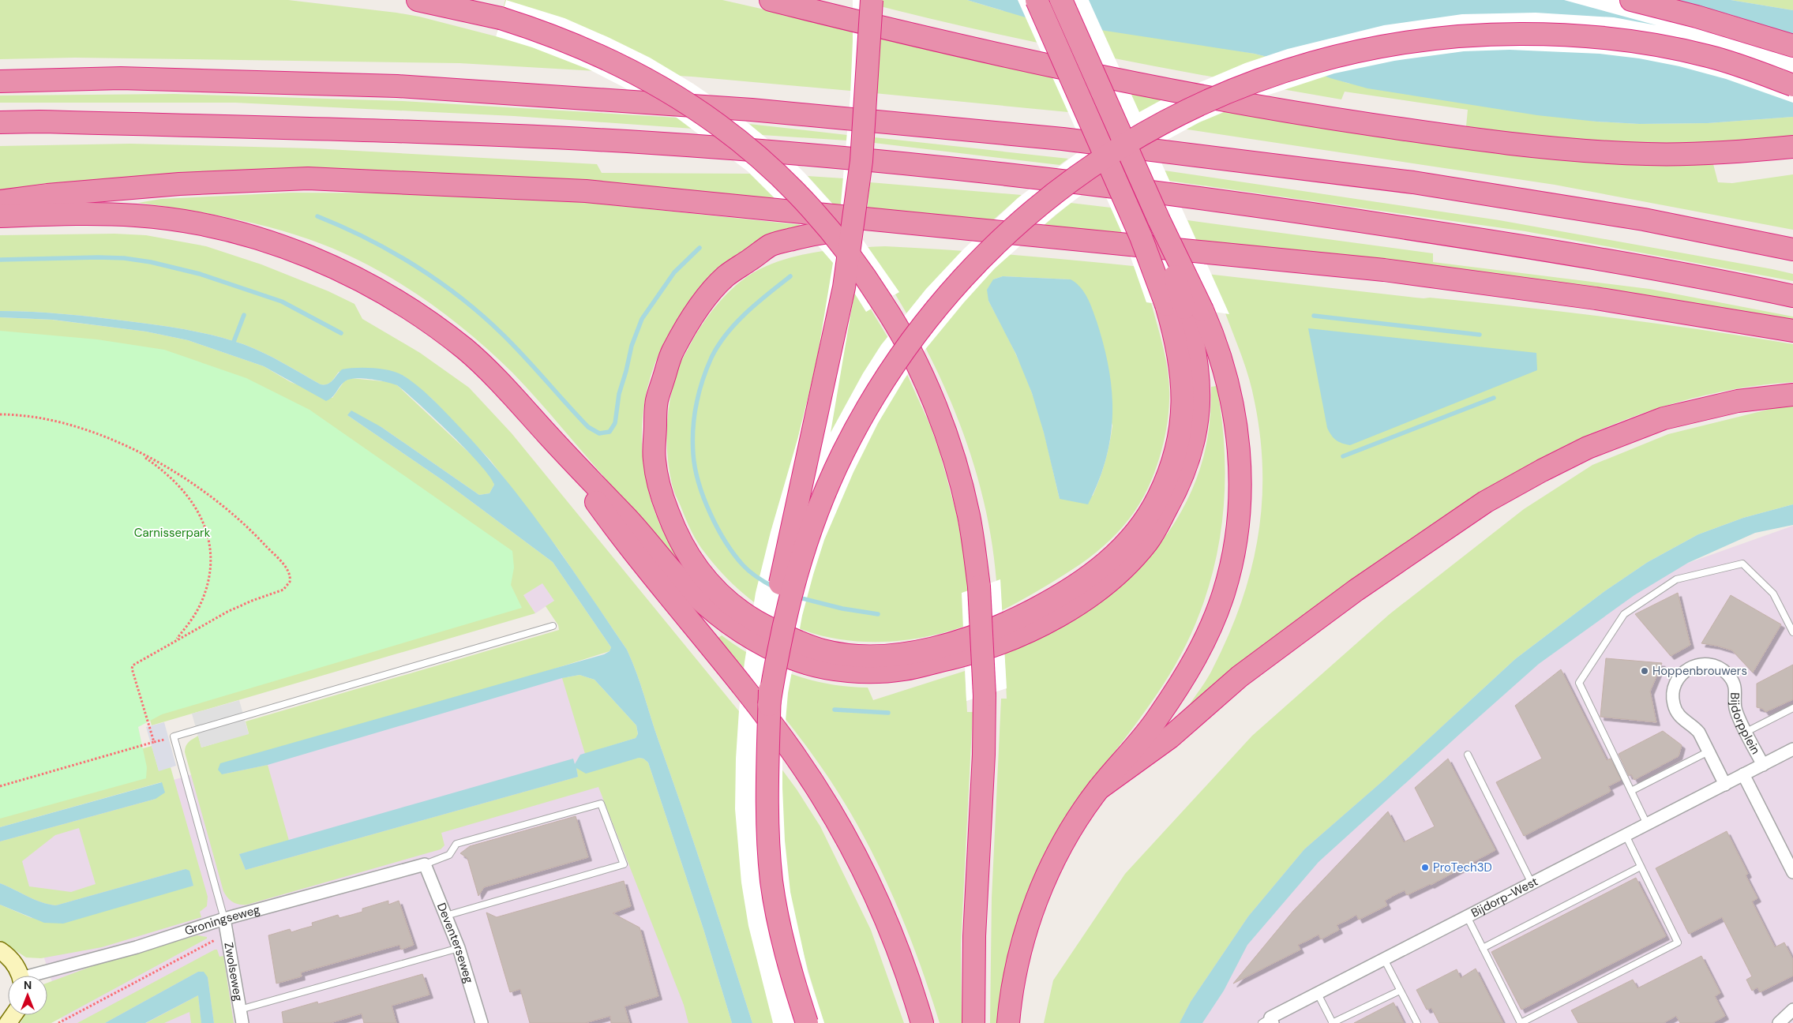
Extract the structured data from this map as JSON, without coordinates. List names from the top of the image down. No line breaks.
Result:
{"streets":{"street":["Bijdorpplein","Bijdorp-West","Groningseweg","Deventerseweg","Zwolseweg"]},"crossings":[["Bijdorpplein","Bijdorp-West"],["Groningseweg","Deventerseweg"],["Groningseweg","Zwolseweg"]],"parks":["Carnisserpark"],"places":["Hoppenbrouwers","ProTech3D"],"north":"top"}
